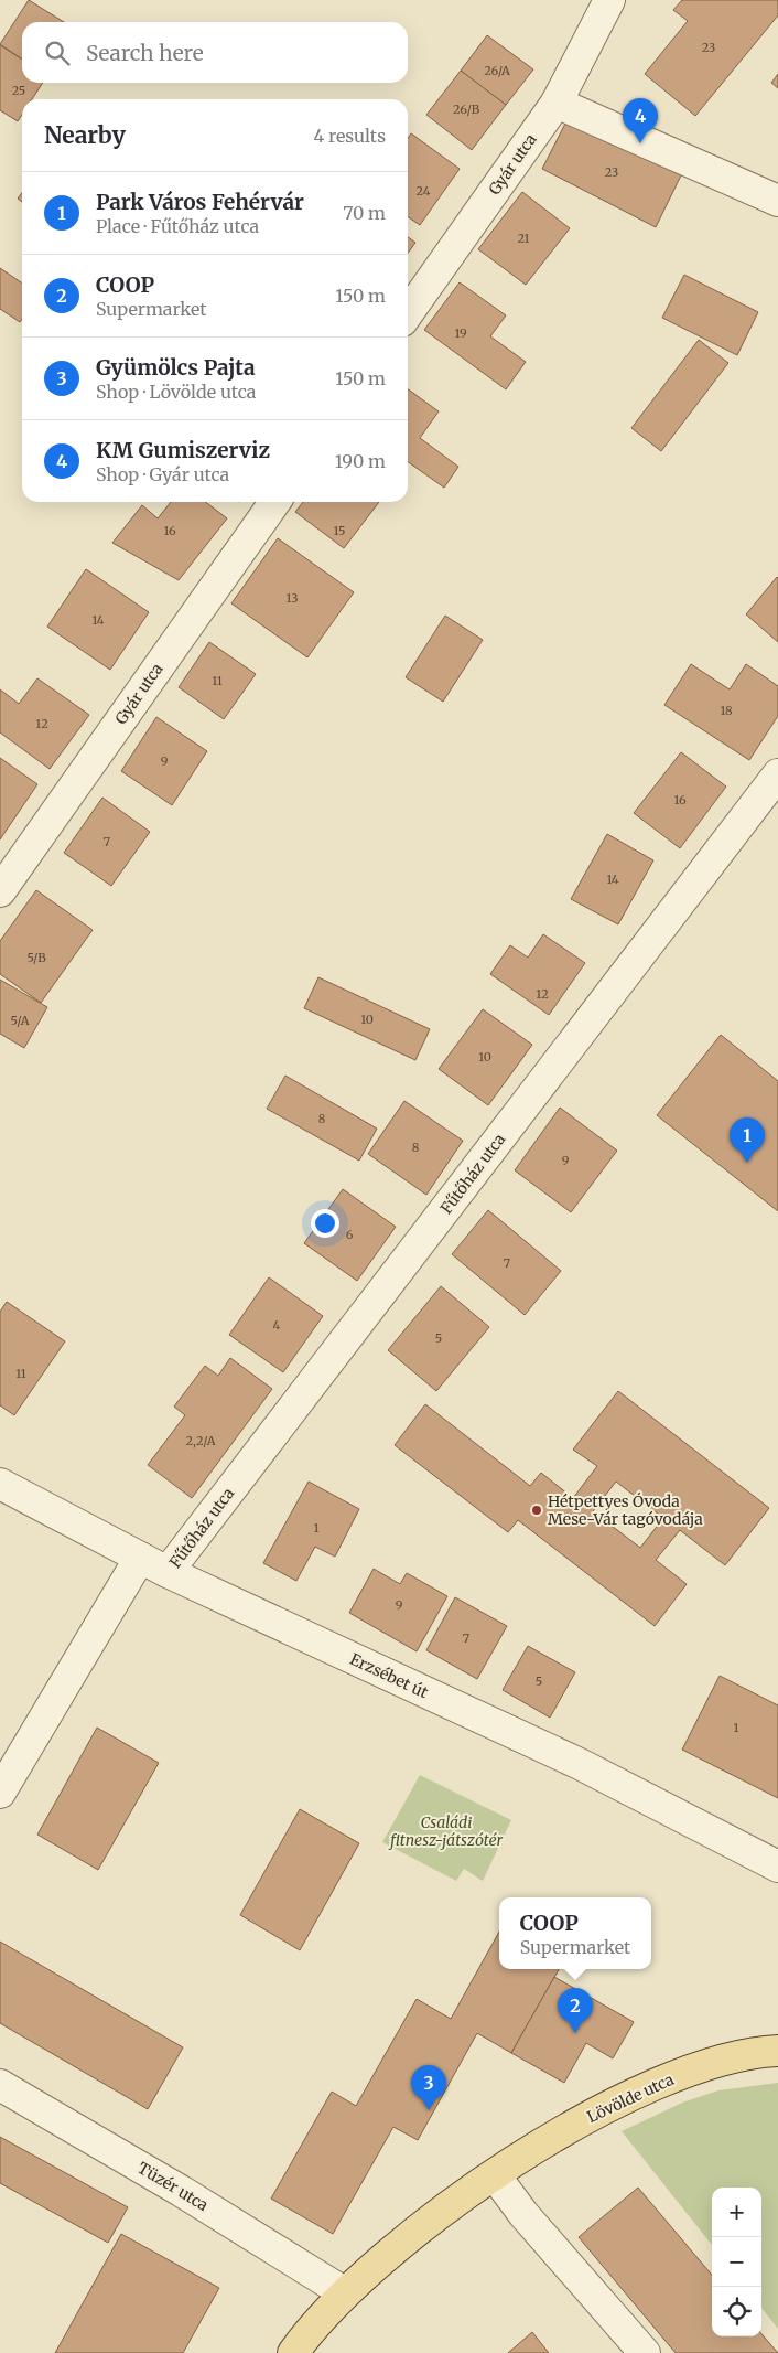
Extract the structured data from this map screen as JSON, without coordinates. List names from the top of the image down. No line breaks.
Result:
{"streets":{"main road":["Lövölde utca"],"street":["Gyár utca","Fűtőház utca","Erzsébet út","Tüzér utca"]},"crossings":[["Fűtőház utca","Erzsébet út"],["Lövölde utca","Tüzér utca"]],"parks":["Családi fitnesz-játszótér"],"places":["Hétpettyes Óvoda Mese-Vár tagóvodája"],"house_numbers":["23","26/A","25","26/B","23","24","21","19","16","15","13","14","11","18","12","9","16","7","14","5/B","12","10","5/A","10","8","8","9","6","7","4","5","11","2,2/A","1","9","7","5","1"],"page":{"search":"Search here","pins":["4","1","2","3"],"heading":["Nearby","4 results"],"list":[{"mark":"1","name":"Park Város Fehérvár","note":"Place · Fűtőház utca","value":"70 m"},{"mark":"2","name":"COOP","note":"Supermarket","value":"150 m"},{"mark":"3","name":"Gyümölcs Pajta","note":"Shop · Lövölde utca","value":"150 m"},{"mark":"4","name":"KM Gumiszerviz","note":"Shop · Gyár utca","value":"190 m"}],"popup":["COOP","Supermarket"],"map_buttons":["+","−"]}}
